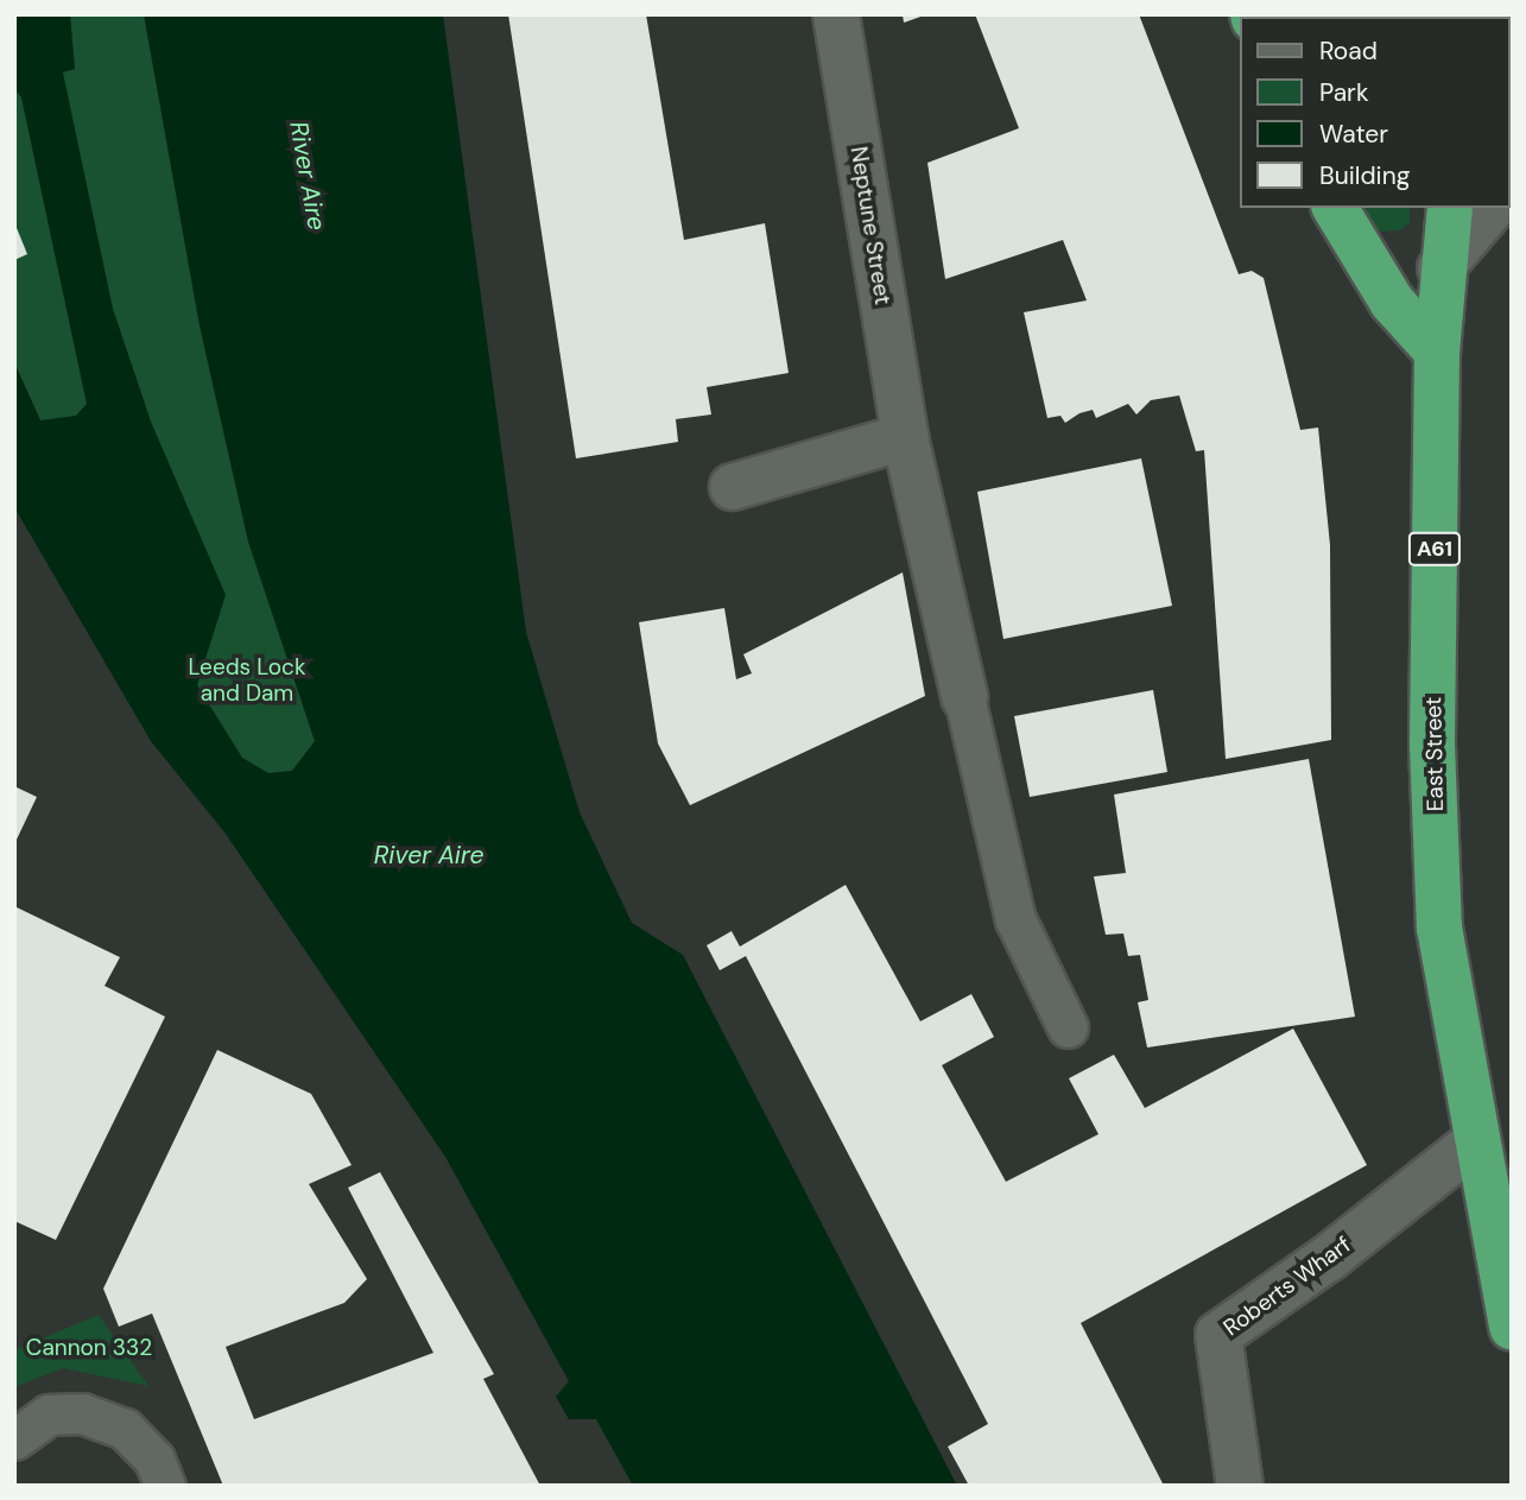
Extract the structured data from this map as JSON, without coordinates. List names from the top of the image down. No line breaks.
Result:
{"streets":{"highway":["A61","East Street"],"street":["Neptune Street","Roberts Wharf"]},"crossings":[["A61","East Street"],["East Street","Roberts Wharf"]],"water":["River Aire"],"parks":["Leeds Lock and Dam","Cannon 332"],"legend":["Road","Park","Water","Building"]}
